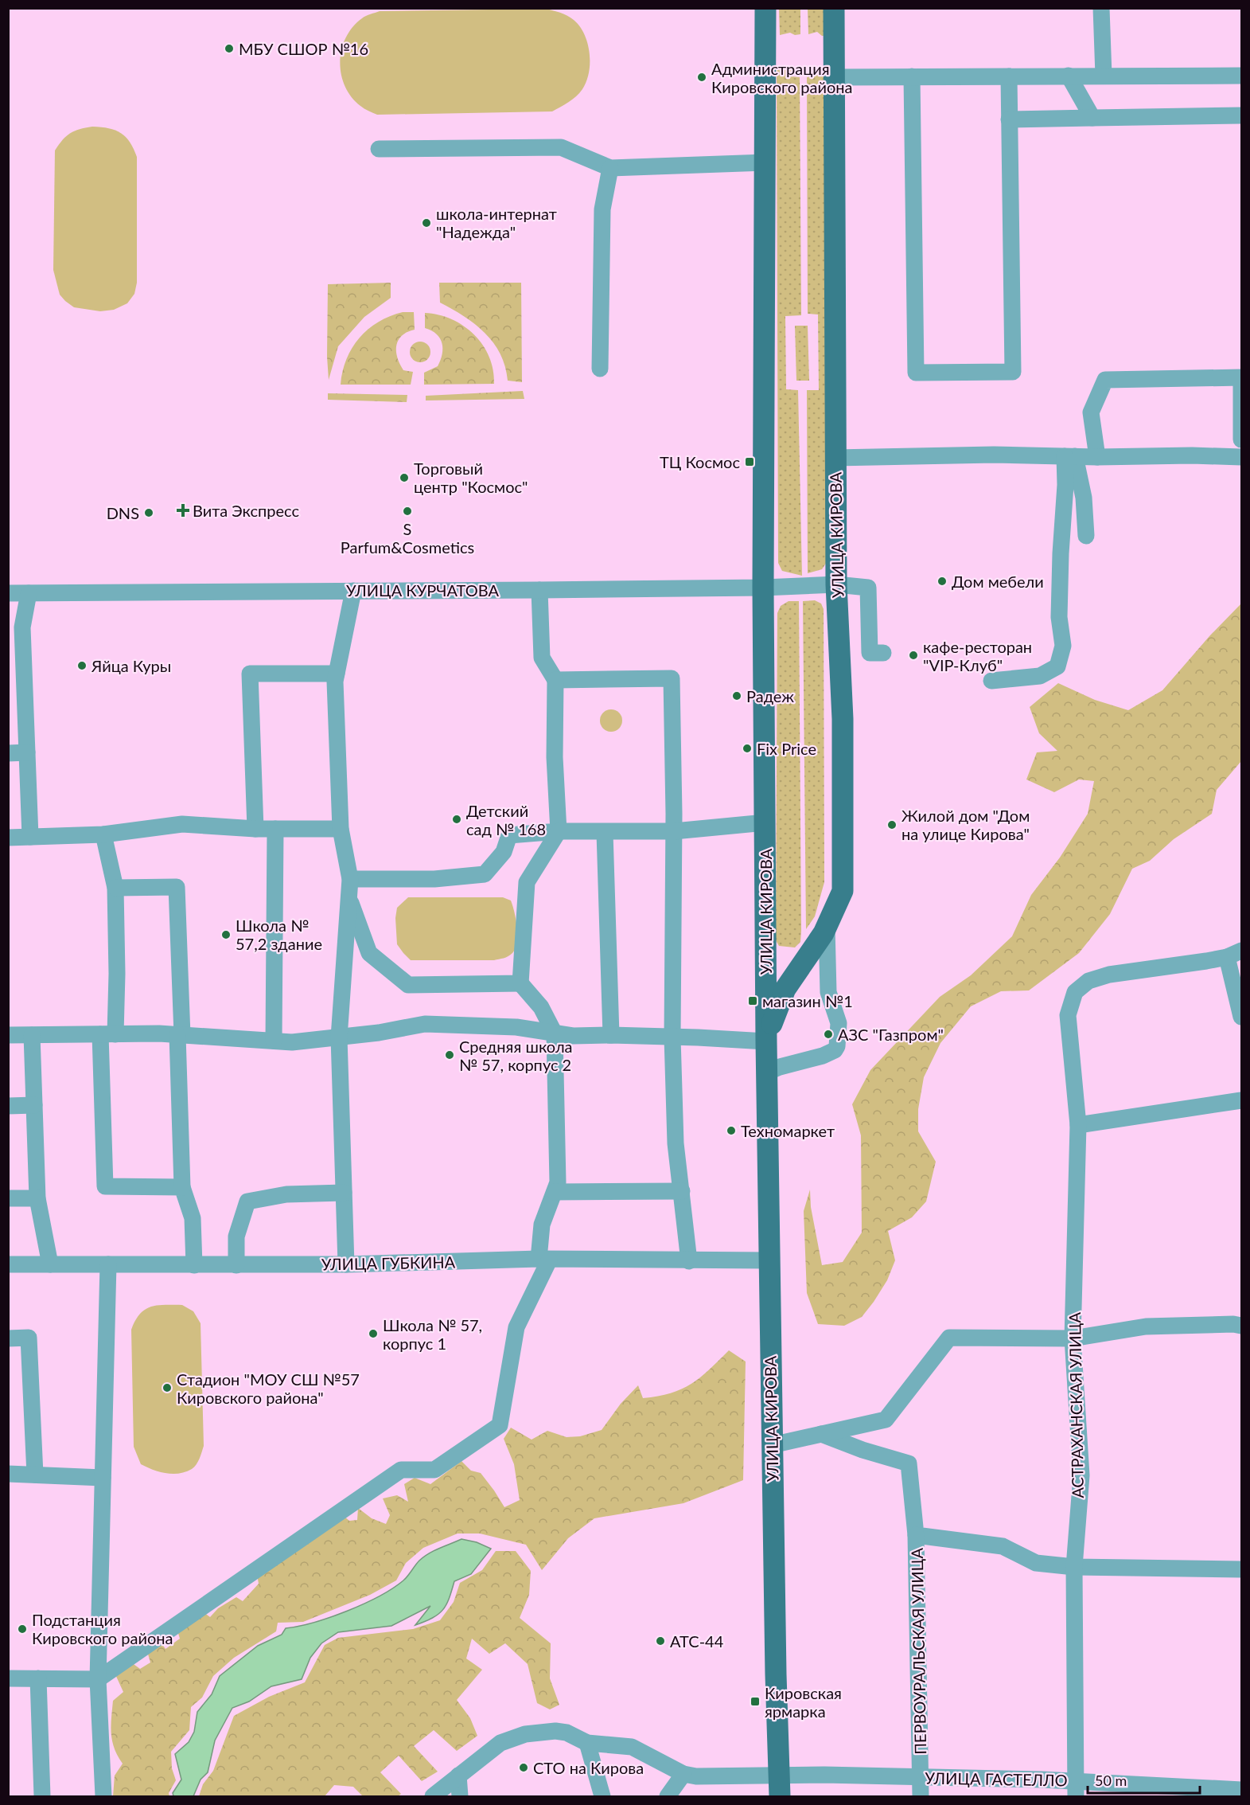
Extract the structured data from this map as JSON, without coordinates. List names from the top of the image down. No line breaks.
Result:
{"streets":{"main road":["УЛИЦА КИРОВА"],"street":["УЛИЦА КУРЧАТОВА","УЛИЦА ГУБКИНА","АСТРАХАНСКАЯ УЛИЦА","ПЕРВОУРАЛЬСКАЯ УЛИЦА","УЛИЦА ГАСТЕЛЛО"]},"crossings":[["УЛИЦА КИРОВА","УЛИЦА КУРЧАТОВА"],["УЛИЦА КИРОВА","УЛИЦА ГУБКИНА"],["УЛИЦА КИРОВА","УЛИЦА ГАСТЕЛЛО"],["АСТРАХАНСКАЯ УЛИЦА","УЛИЦА ГАСТЕЛЛО"],["ПЕРВОУРАЛЬСКАЯ УЛИЦА","УЛИЦА ГАСТЕЛЛО"]],"places":{"other":["МБУ СШОР №16","Администрация Кировского района","школа-интернат \"Надежда\"","Торговый центр \"Космос\"","S Parfum&Cosmetics","DNS","Дом мебели","кафе-ресторан \"VIP-Клуб\"","Яйца Куры","Радеж","Fix Price","Детский сад № 168","Жилой дом \"Дом на улице Кирова\"","Школа № 57,2 здание","АЗС \"Газпром\"","Средняя школа № 57, корпус 2","Техномаркет","Школа № 57, корпус 1","Стадион \"МОУ СШ №57 Кировского района\"","Подстанция Кировского района","АТС-44","СТО на Кирова"],"transit":["ТЦ Космос","магазин №1","Кировская ярмарка"],"health":["Вита Экспресс"]},"scale_bar":"50 m"}
